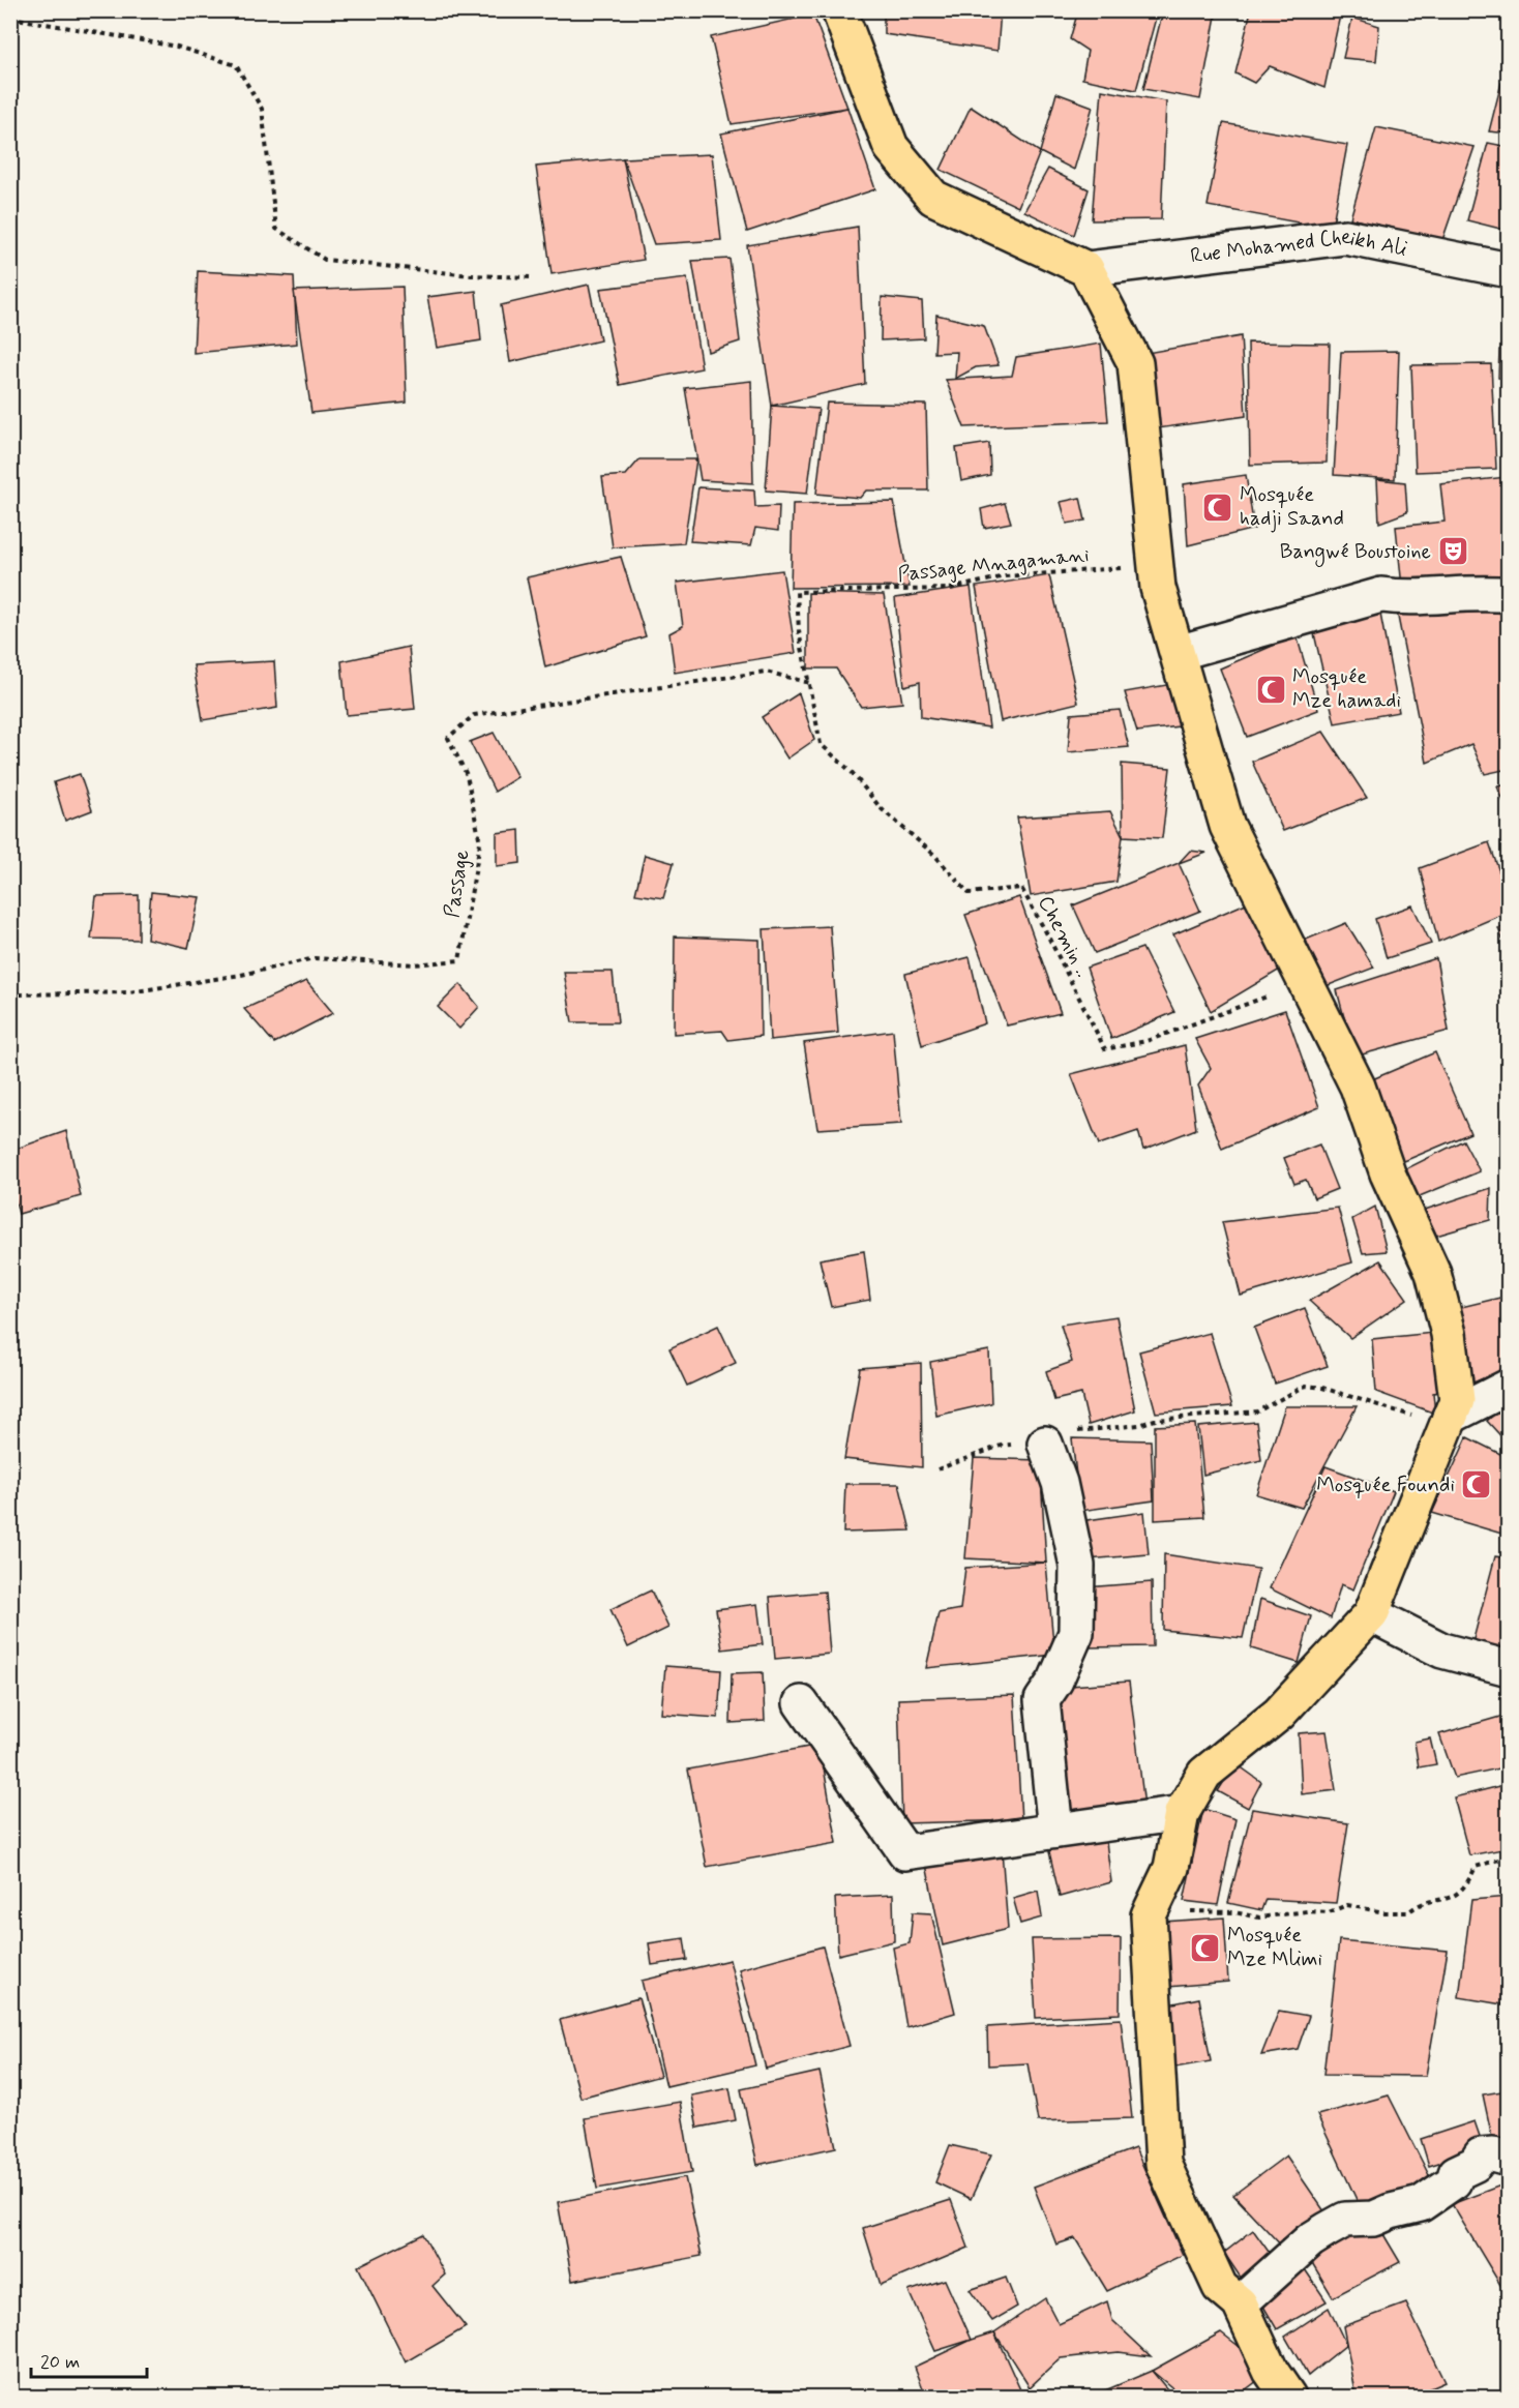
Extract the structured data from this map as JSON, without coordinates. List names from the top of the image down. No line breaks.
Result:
{"streets":{"street":["Rue Mohamed Cheikh Ali"],"path":["Passage Mnagamani","Passage","Chemin .."]},"crossings":[["Passage Mnagamani","Chemin .."],["Passage","Chemin .."]],"places":{"mosque":["Mosquée hadji Saand","Mosquée Mze hamadi","Mosquée Foundi","Mosquée Mze Mlimi"],"theatre":["Bangwé Boustoine"]},"scale_bar":"20 m"}
